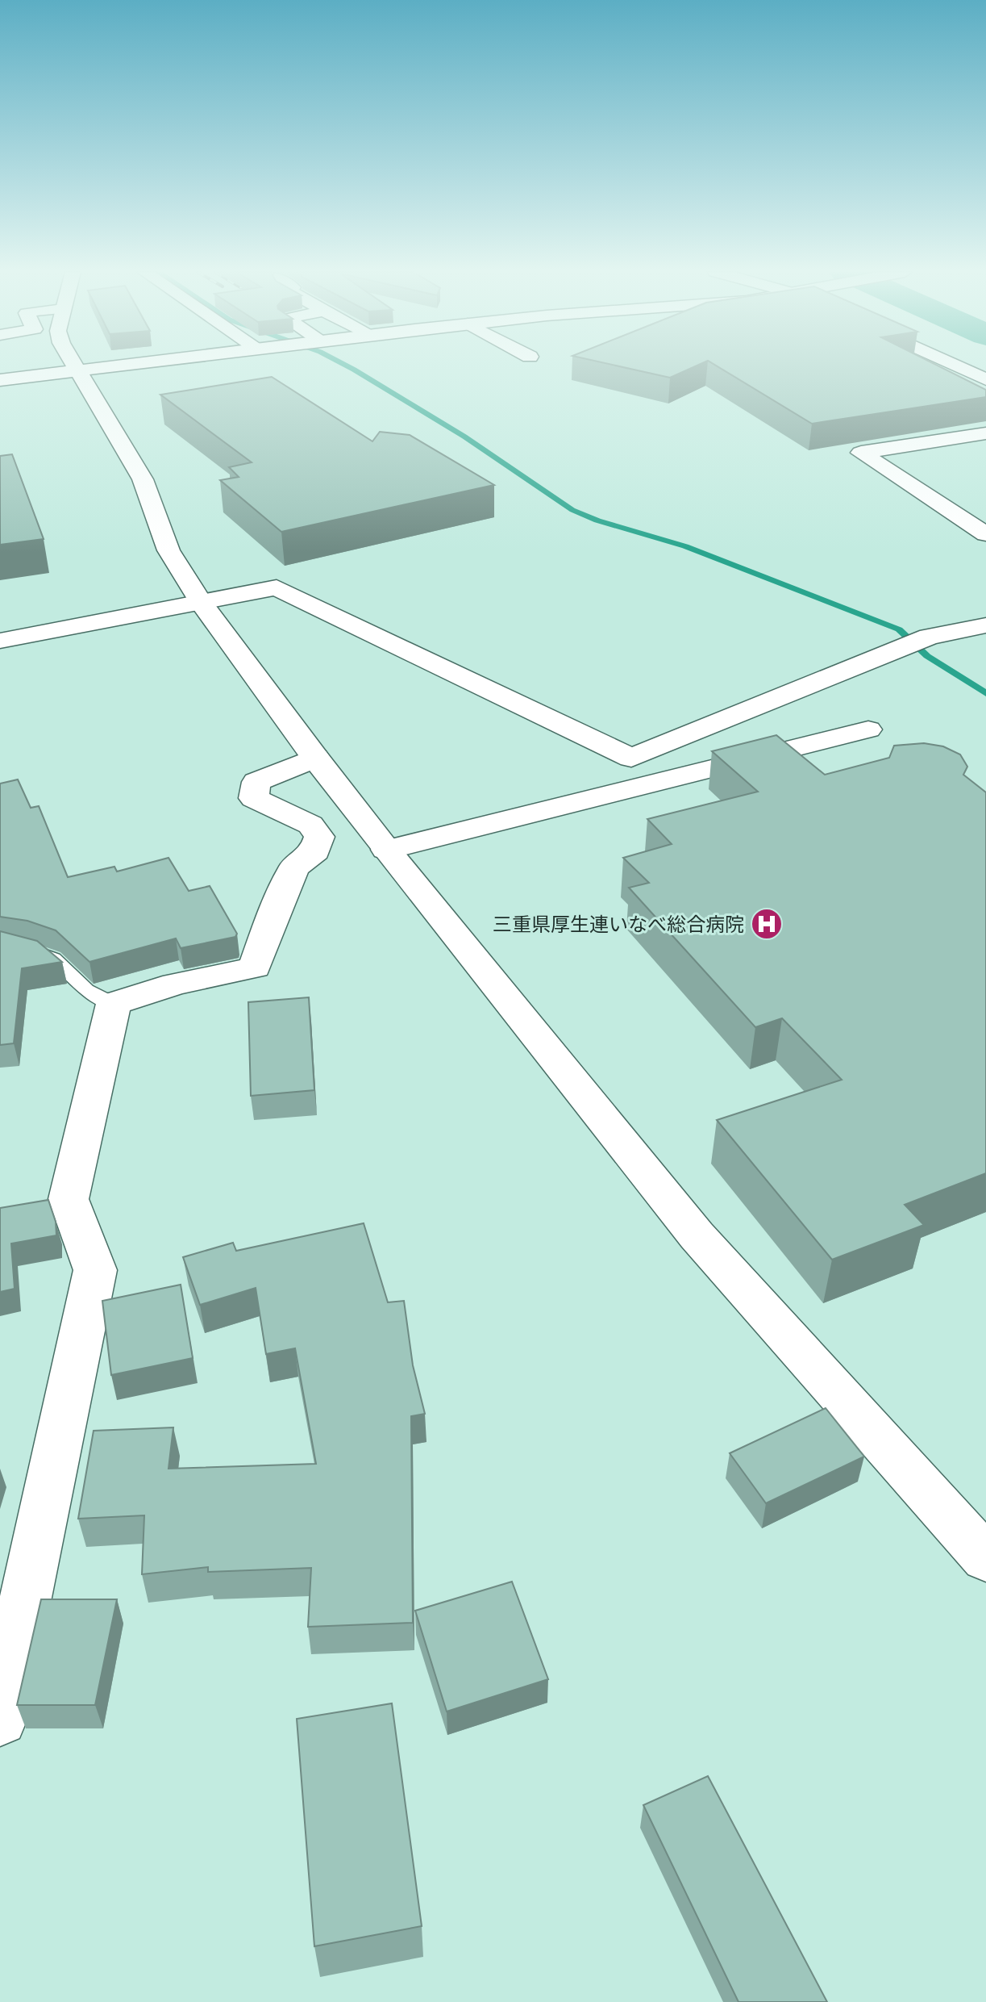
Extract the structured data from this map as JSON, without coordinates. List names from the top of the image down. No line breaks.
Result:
{"places":{"hospital":["三重県厚生連いなべ総合病院"]}}
